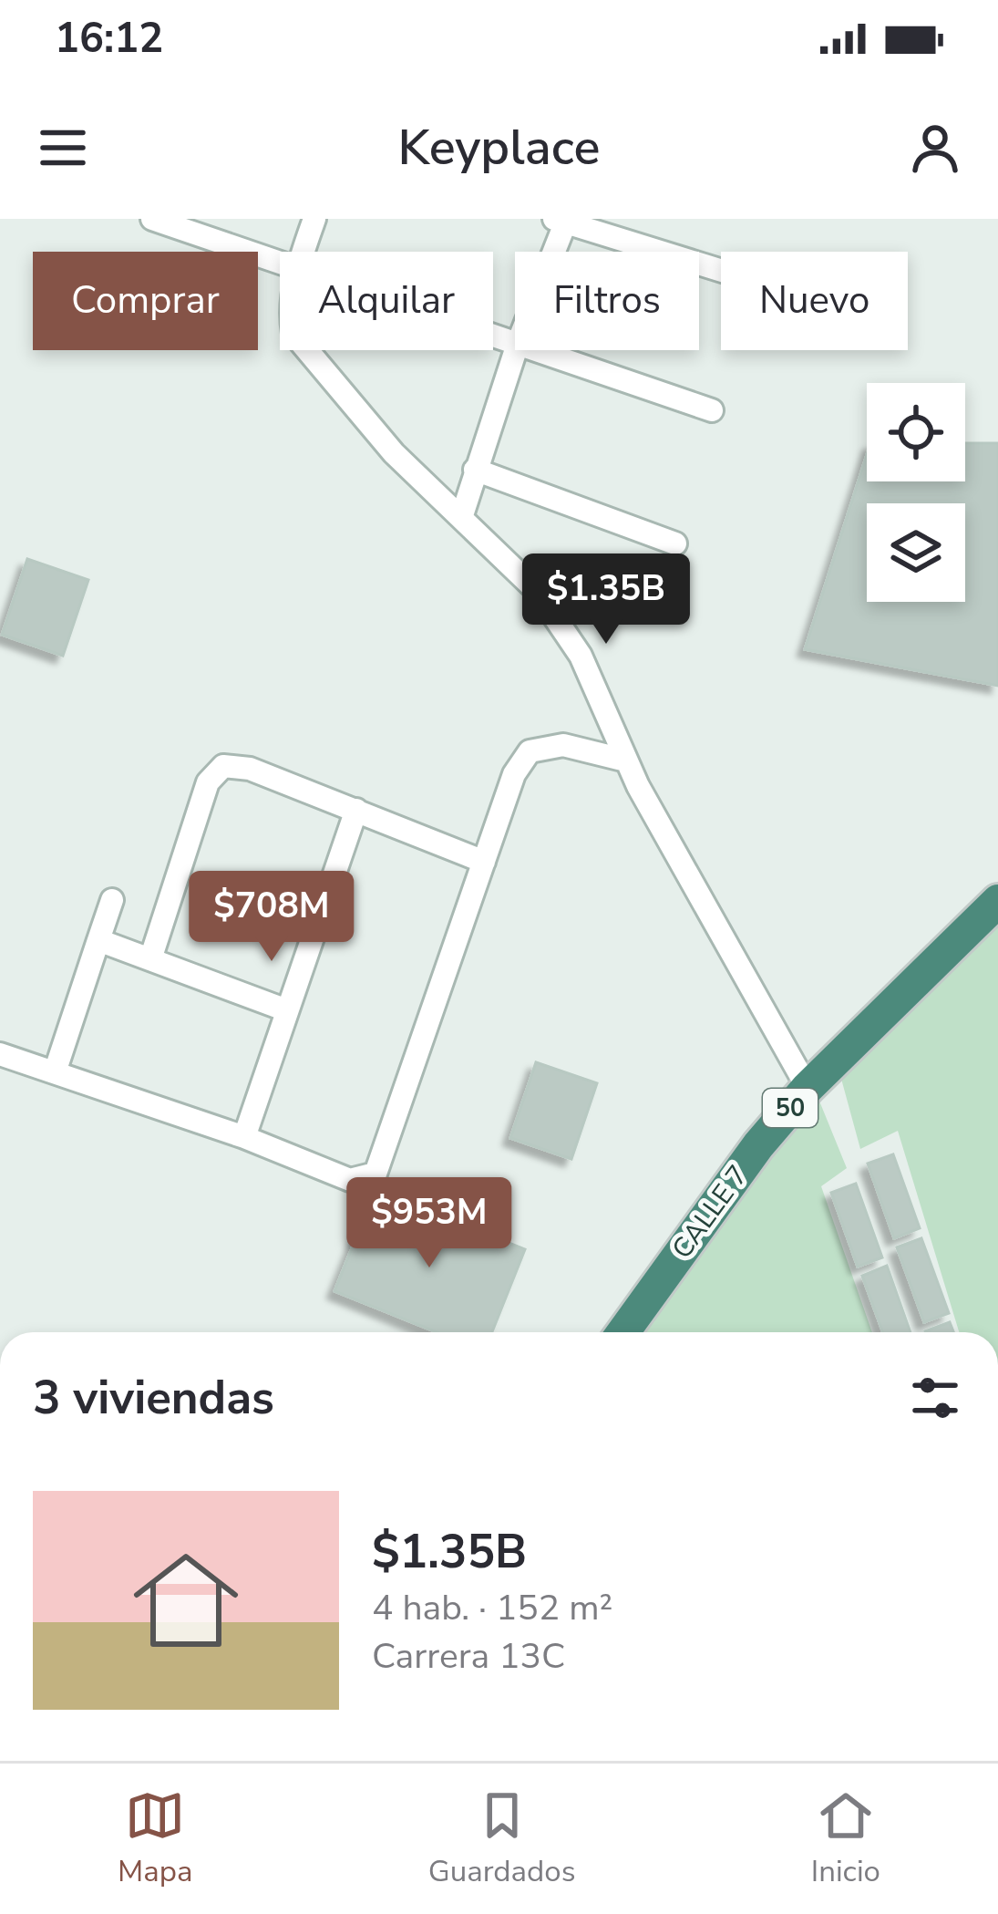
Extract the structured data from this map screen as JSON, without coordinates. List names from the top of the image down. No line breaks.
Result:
{"streets":{"highway":["50","CALLE 7"]},"page":{"status":"16:12","header":"Keyplace","chip":["Comprar","Alquilar","Filtros","Nuevo"],"price":["$1.35B","$708M","$953M"],"heading":"3 viviendas","list":[{"name":"$1.35B","note":"4 hab. · 152 m² · Carrera 13C"}],"tabs":["Mapa","Guardados","Inicio"]}}
